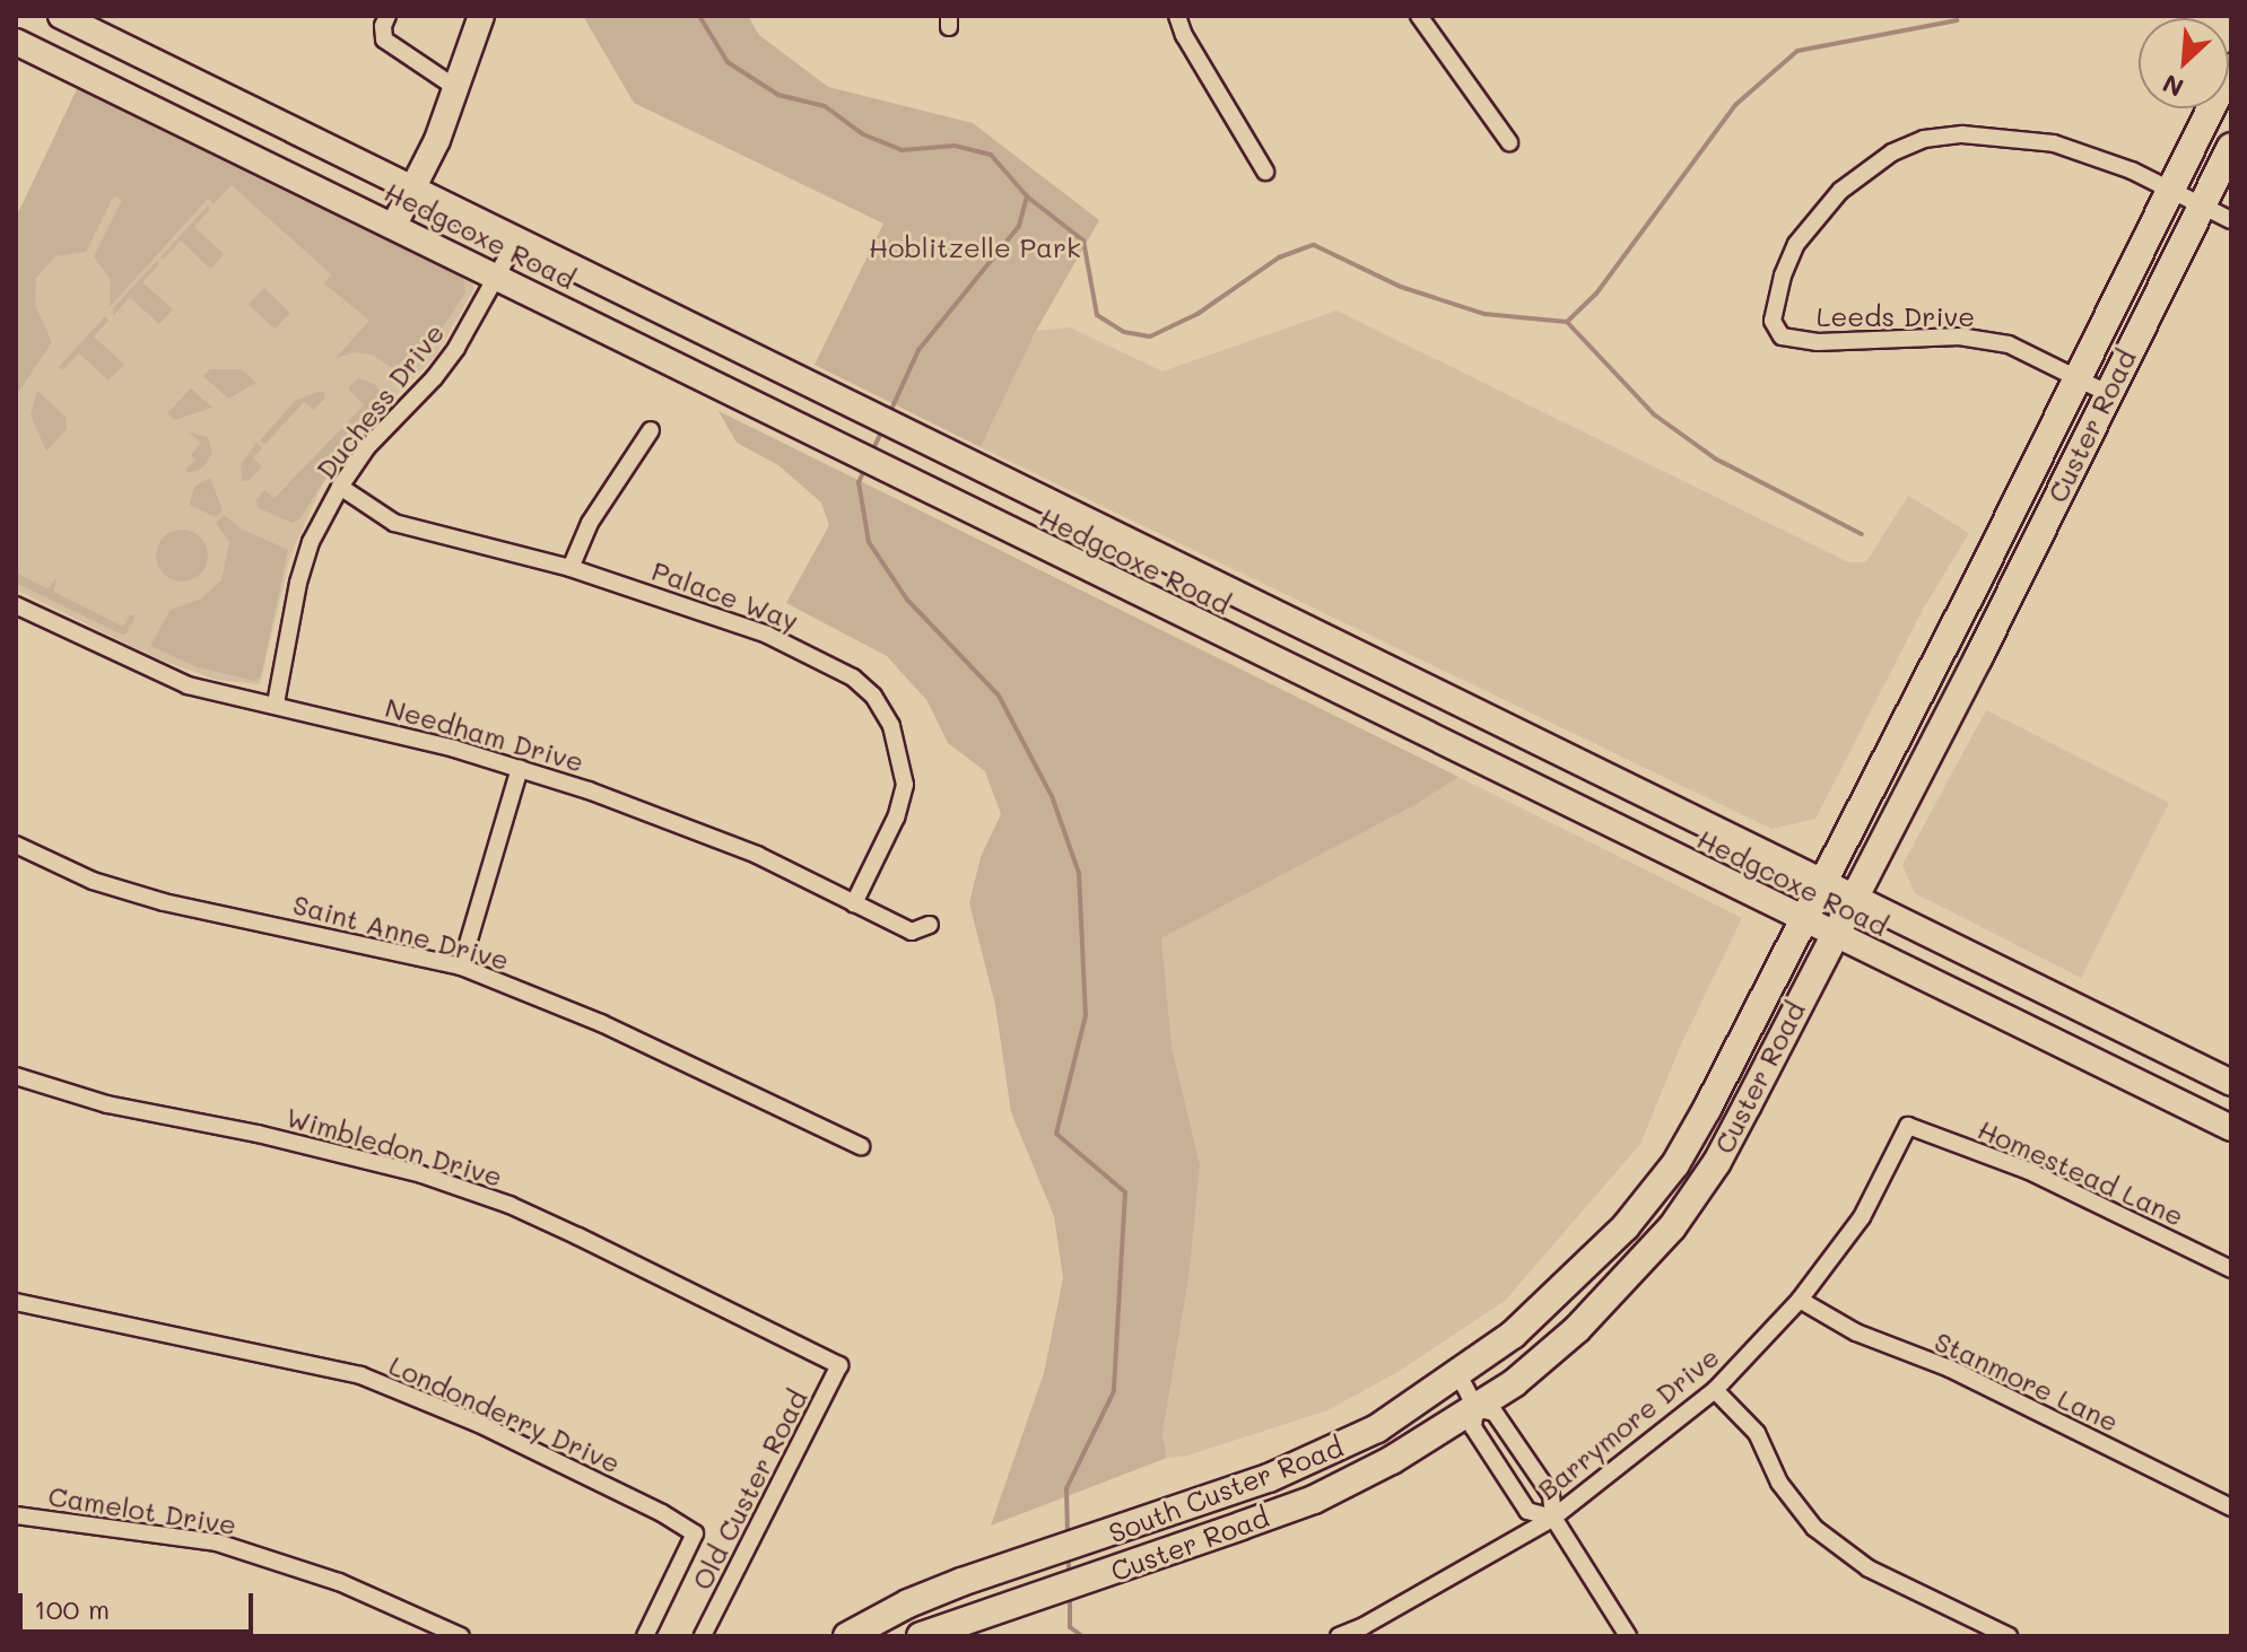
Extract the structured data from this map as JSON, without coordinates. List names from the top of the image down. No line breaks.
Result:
{"streets":{"main road":["Hedgcoxe Road","Custer Road","South Custer Road"],"street":["Leeds Drive","Duchess Drive","Palace Way","Needham Drive","Saint Anne Drive","Wimbledon Drive","Homestead Lane","Stanmore Lane","Londonderry Drive","Barrymore Drive","Old Custer Road","Camelot Drive"]},"crossings":[["Hedgcoxe Road","Duchess Drive"],["Hedgcoxe Road","Custer Road"],["Hedgcoxe Road","South Custer Road"],["Leeds Drive","Custer Road"],["Duchess Drive","Palace Way"],["Duchess Drive","Needham Drive"],["Custer Road","South Custer Road"],["Palace Way","Needham Drive"],["Wimbledon Drive","Old Custer Road"],["Homestead Lane","Barrymore Drive"],["Stanmore Lane","Barrymore Drive"]],"parks":["Hoblitzelle Park"],"scale_bar":"100 m","north":"bottom left"}
